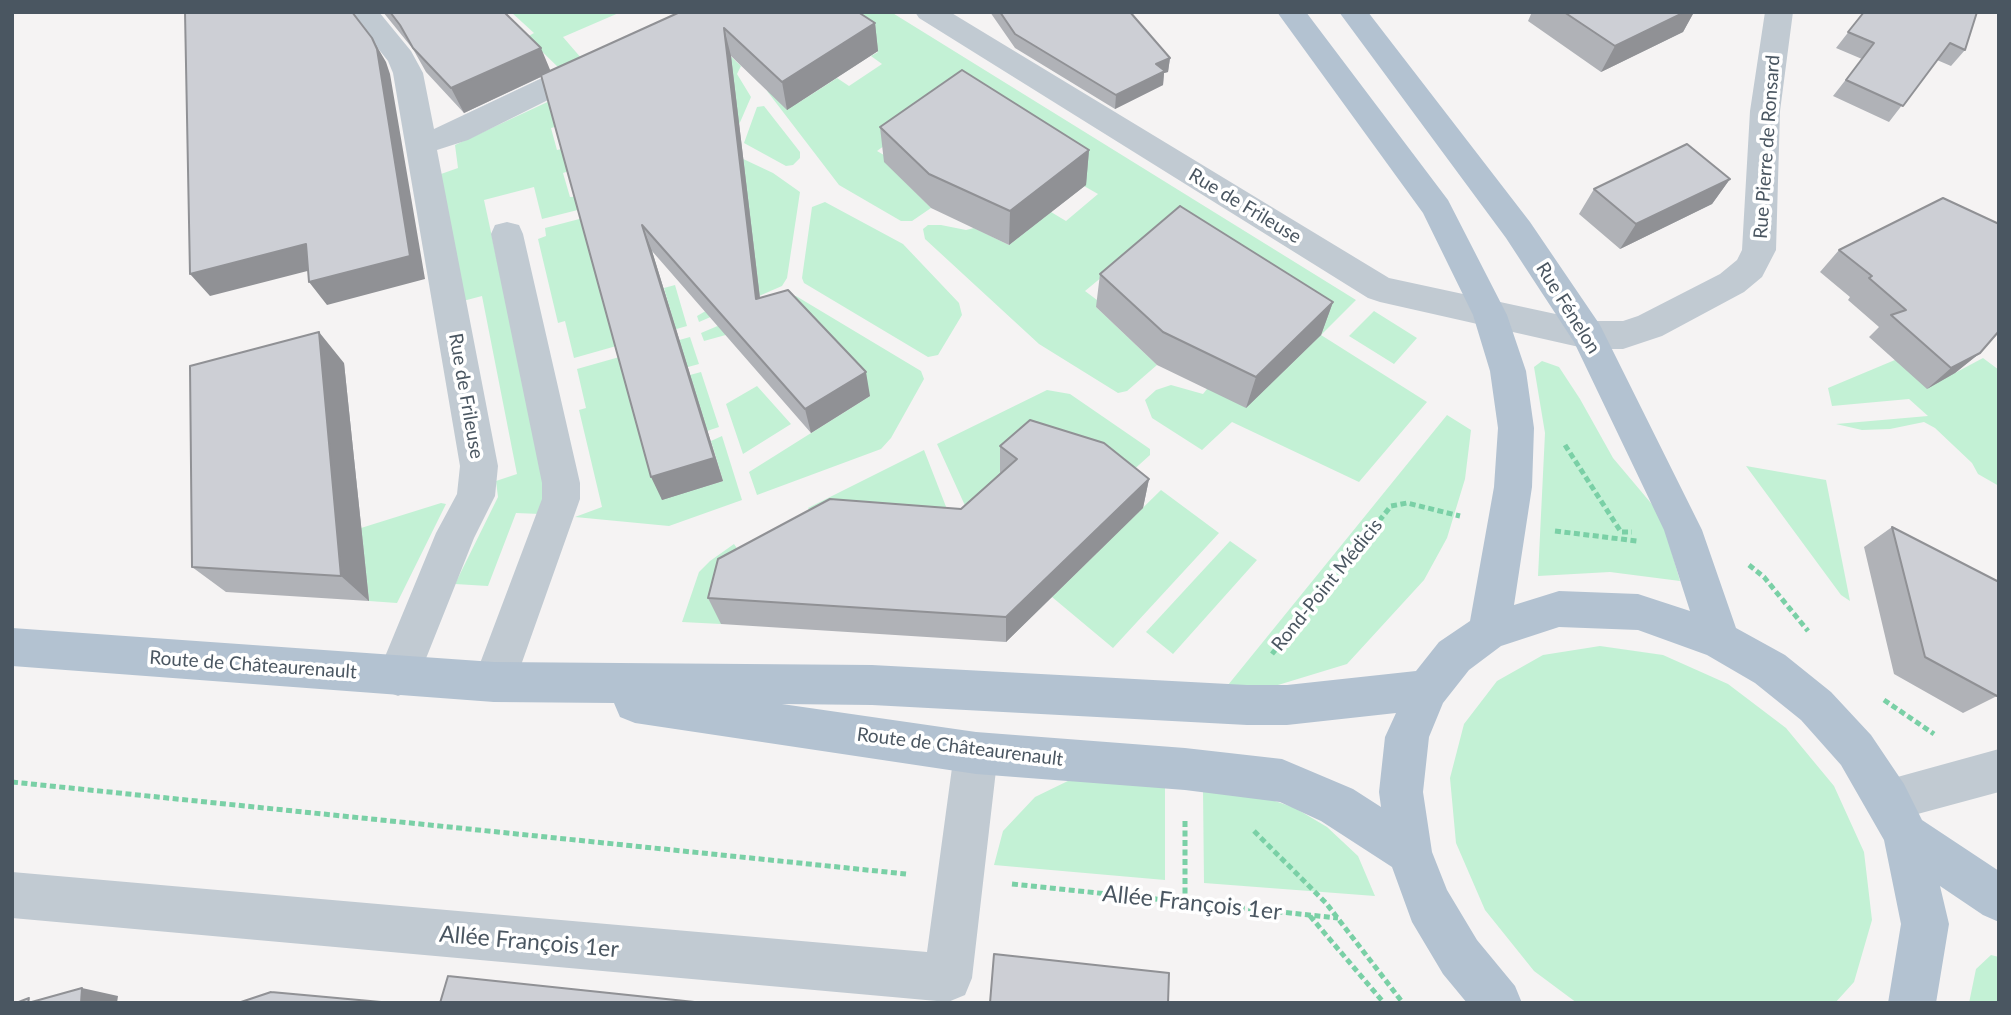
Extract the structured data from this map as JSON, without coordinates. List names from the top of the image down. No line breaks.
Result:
{"streets":{"main road":["Rue Fénelon","Route de Châteaurenault"],"street":["Rue Pierre de Ronsard","Rue de Frileuse","Allée François 1er"],"path":["Rond-Point Médicis"]},"crossings":[["Rue Pierre de Ronsard","Rue de Frileuse"],["Rue Pierre de Ronsard","Rue Fénelon"],["Rue de Frileuse","Rue Fénelon"],["Rue de Frileuse","Route de Châteaurenault"],["Route de Châteaurenault","Allée François 1er"]]}
